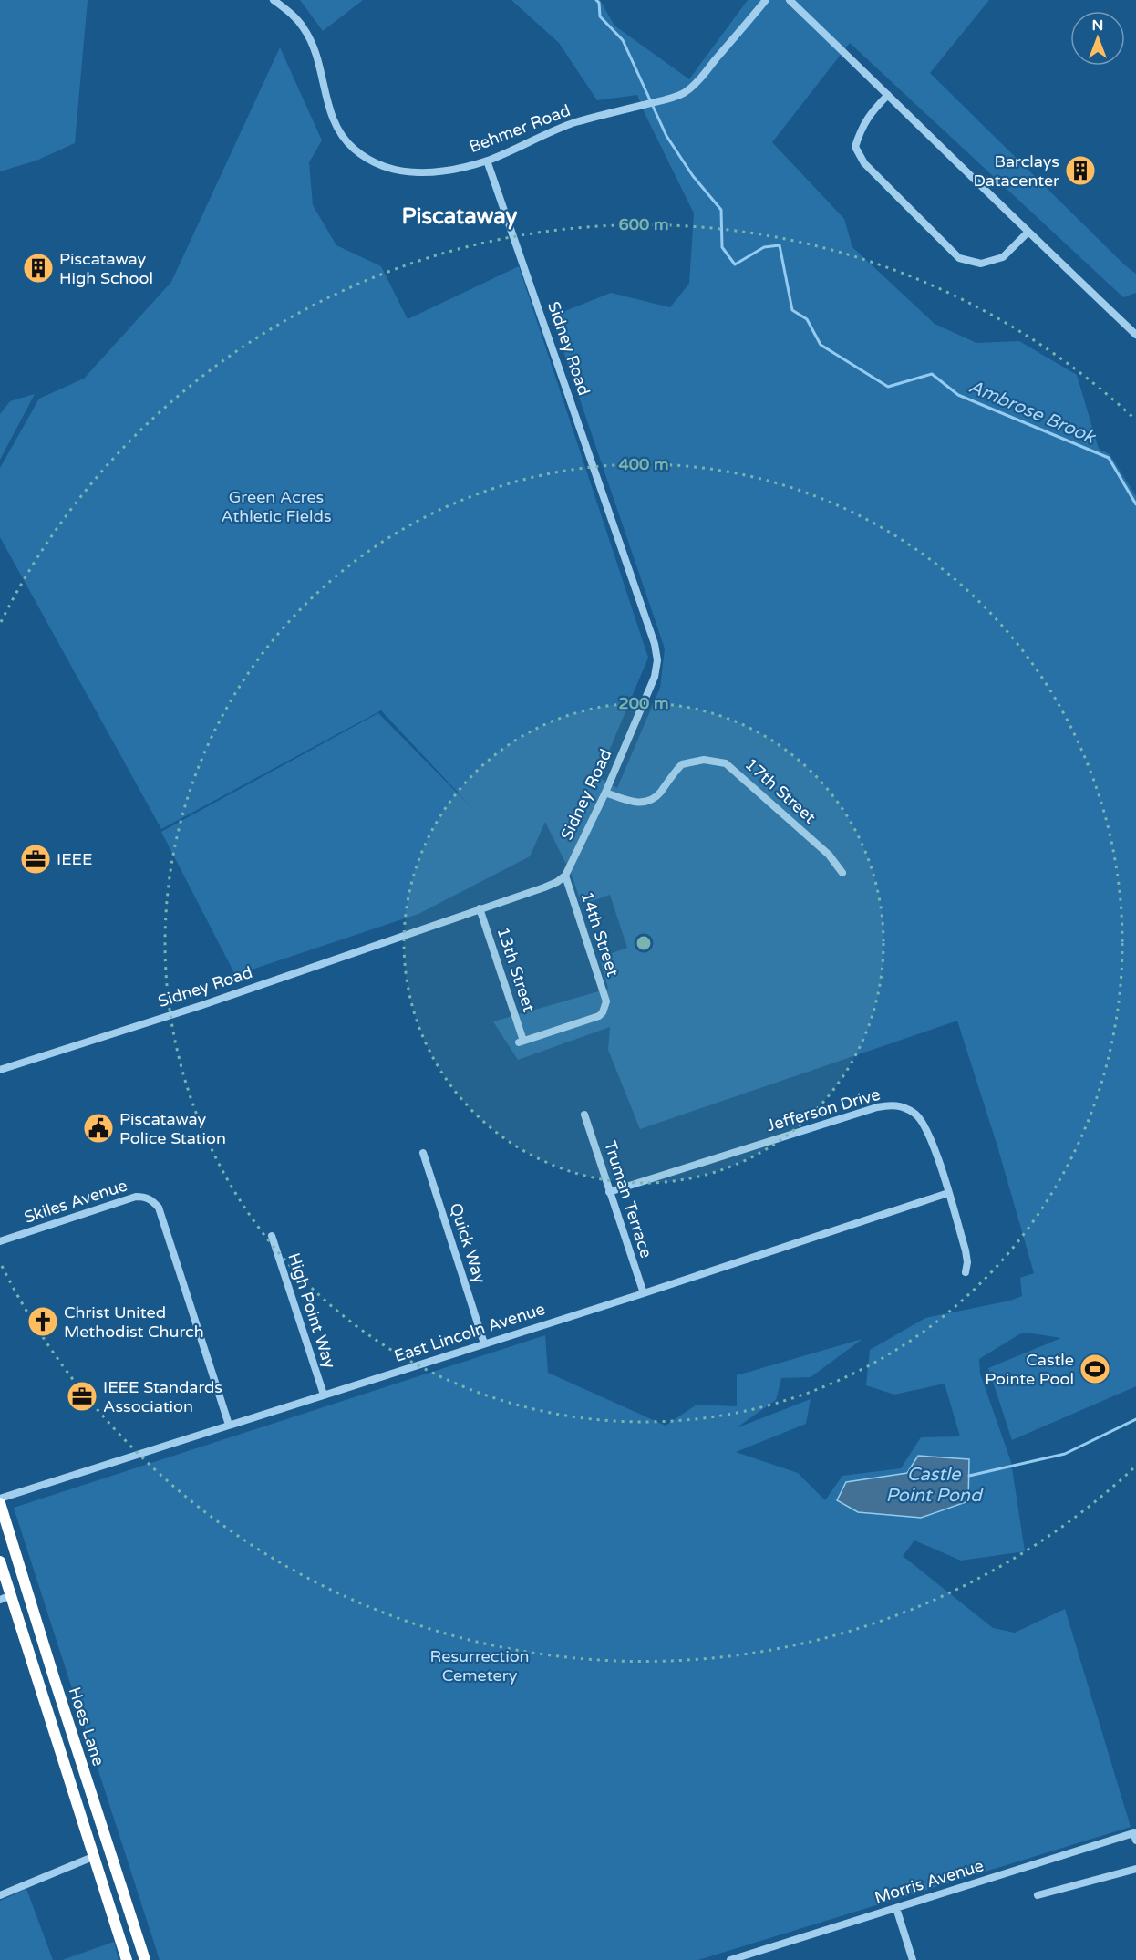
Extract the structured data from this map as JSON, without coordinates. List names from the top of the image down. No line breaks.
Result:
{"streets":{"highway":["Hoes Lane"],"street":["Behmer Road","Sidney Road","17th Street","14th Street","13th Street","Jefferson Drive","Truman Terrace","Skiles Avenue","Quick Way","High Point Way","East Lincoln Avenue","Morris Avenue"]},"crossings":[["Behmer Road","Sidney Road"],["Sidney Road","17th Street"],["Sidney Road","14th Street"],["Sidney Road","13th Street"],["14th Street","13th Street"],["Jefferson Drive","Truman Terrace"],["Jefferson Drive","East Lincoln Avenue"],["Truman Terrace","East Lincoln Avenue"],["Skiles Avenue","East Lincoln Avenue"],["Quick Way","East Lincoln Avenue"],["High Point Way","East Lincoln Avenue"]],"districts":["Piscataway"],"water":["Ambrose Brook","Castle Point Pond"],"parks":["Green Acres Athletic Fields","Resurrection Cemetery"],"places":{"building":["Barclays Datacenter","Piscataway High School"],"office":["IEEE","IEEE Standards Association"],"public building":["Piscataway Police Station"],"church":["Christ United Methodist Church"],"sports":["Castle Pointe Pool"]},"north":"top","rings":["600 m","400 m","200 m"]}
